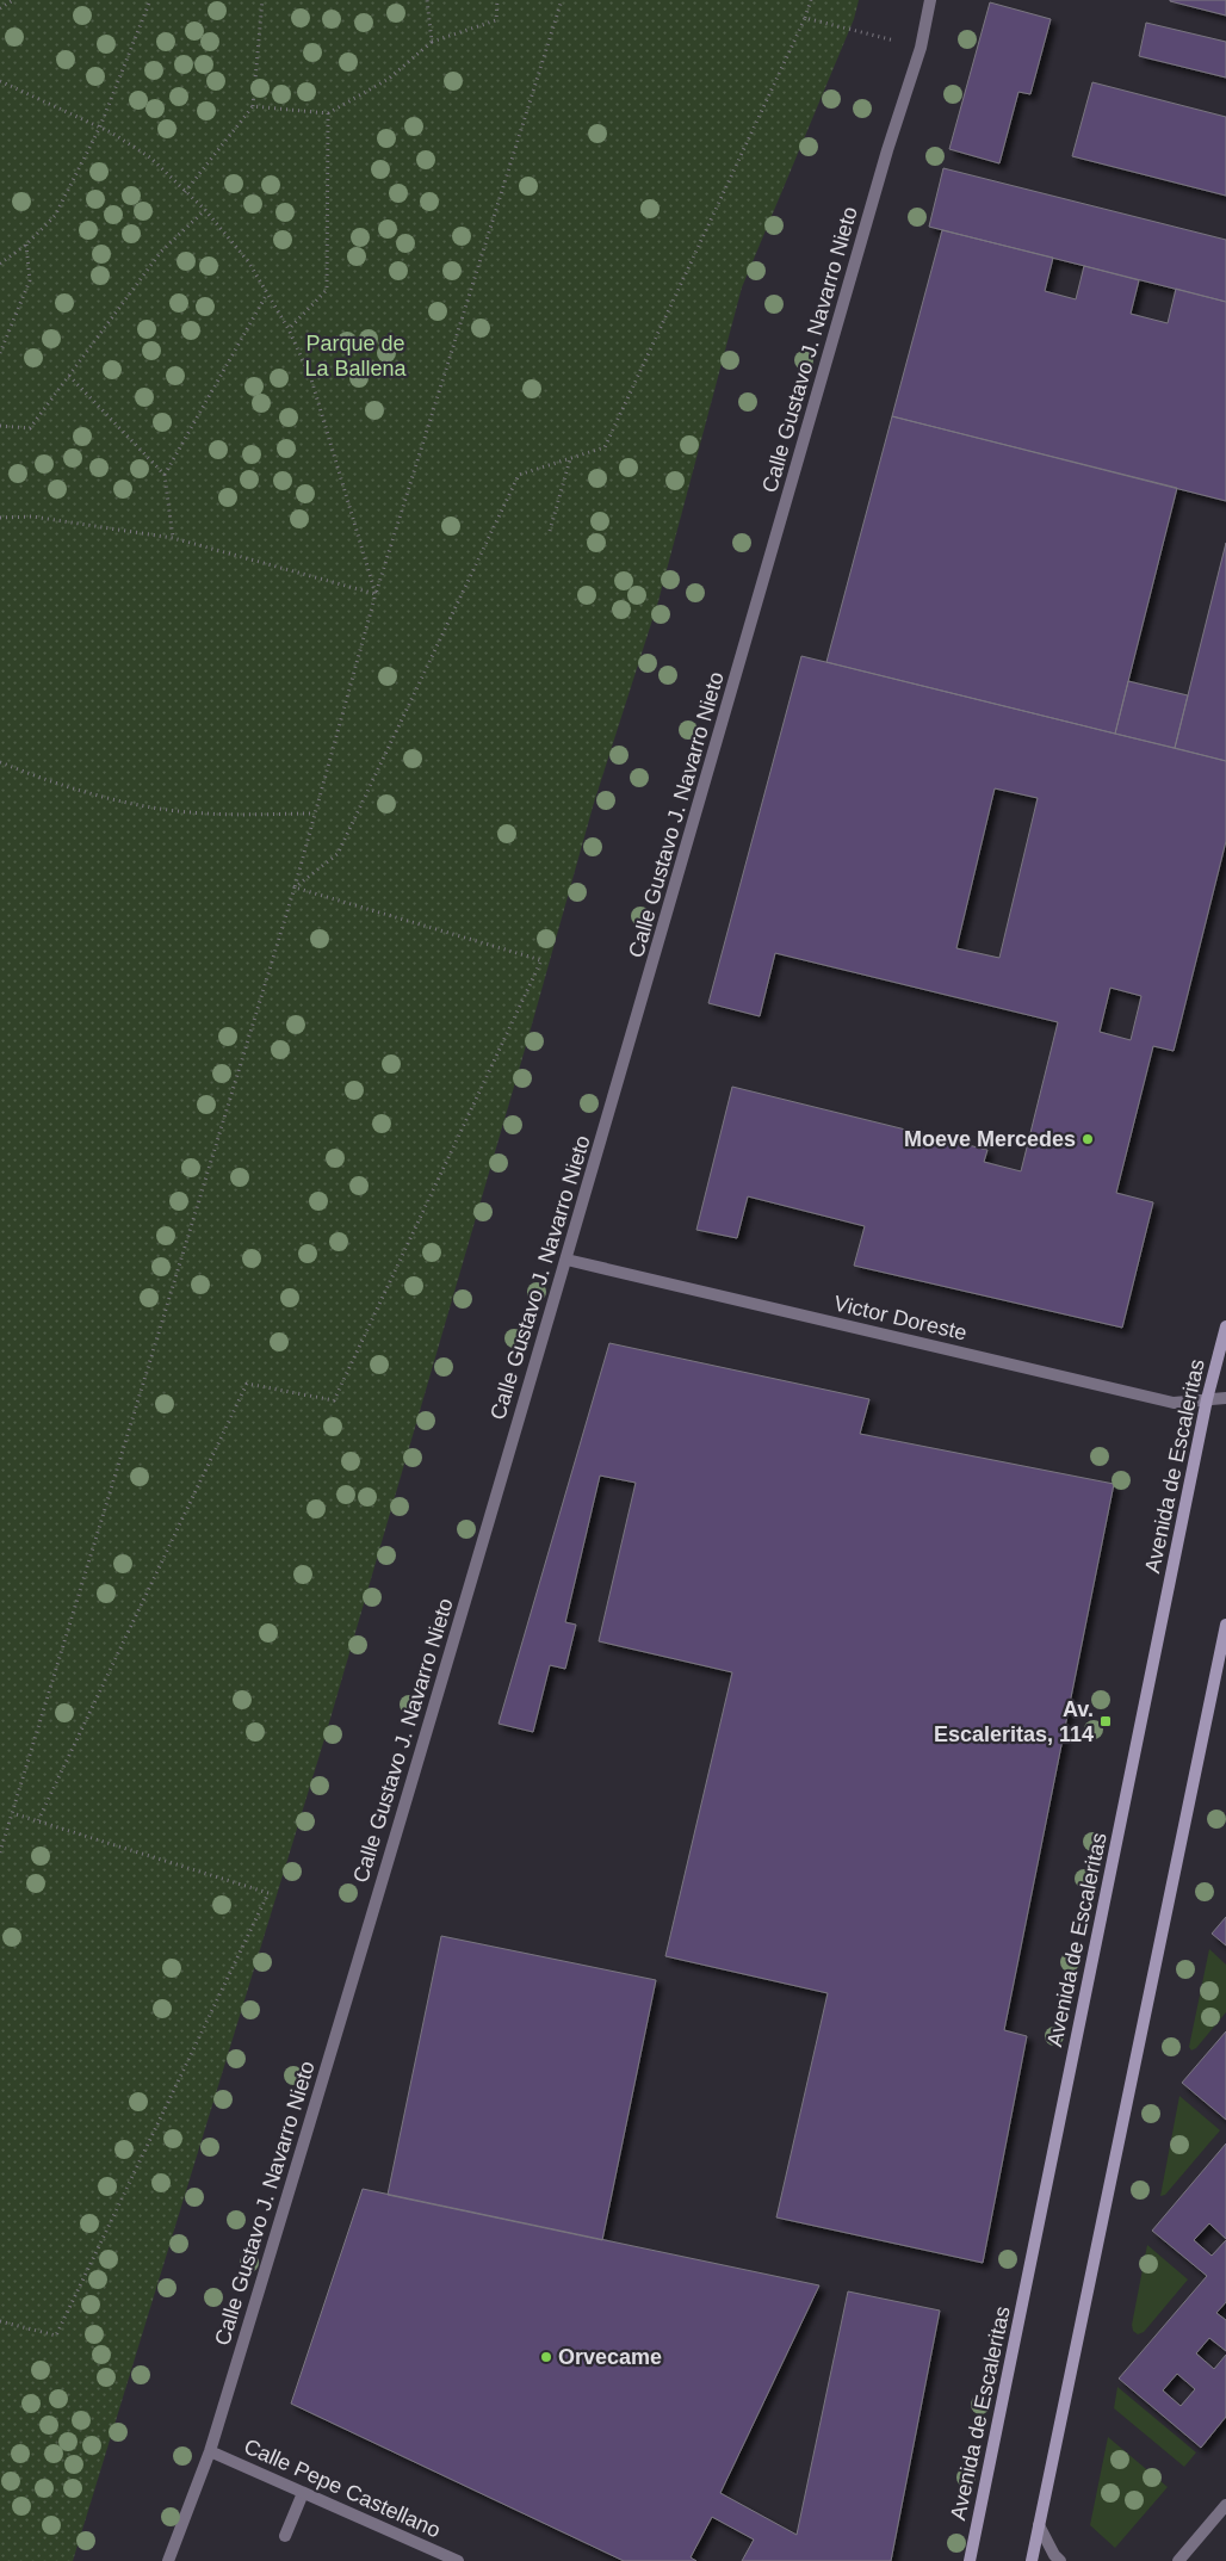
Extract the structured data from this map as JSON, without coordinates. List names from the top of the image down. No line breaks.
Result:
{"streets":{"street":["Calle Gustavo J. Navarro Nieto","Victor Doreste","Avenida de Escaleritas","Calle Pepe Castellano"]},"crossings":[["Calle Gustavo J. Navarro Nieto","Victor Doreste"],["Calle Gustavo J. Navarro Nieto","Calle Pepe Castellano"],["Victor Doreste","Avenida de Escaleritas"]],"parks":["Parque de La Ballena"],"places":{"other":["Moeve Mercedes","Orvecame"],"transit":["Av. Escaleritas, 114"]}}
